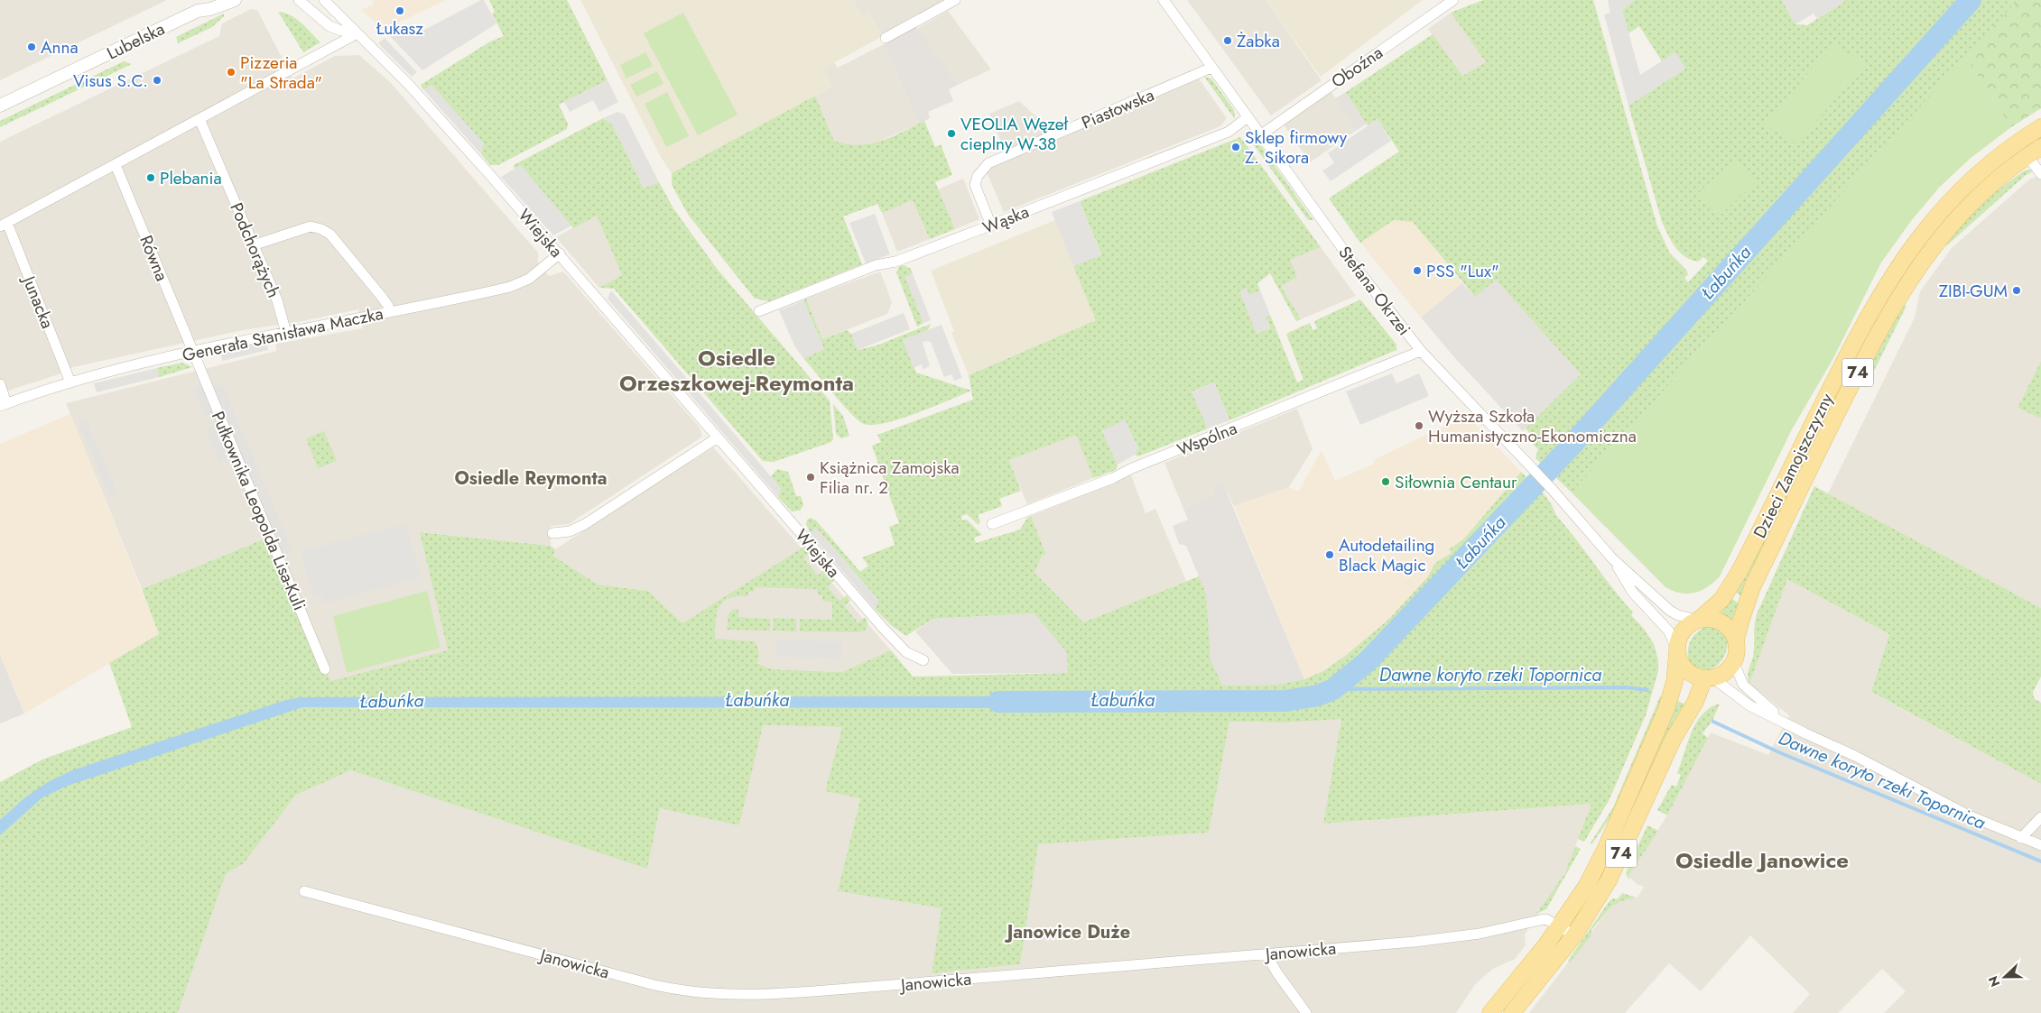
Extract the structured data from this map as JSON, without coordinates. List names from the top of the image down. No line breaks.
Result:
{"streets":{"main road":["74","Dzieci Zamojszczyzny"],"street":["Lubelska","Oboźna","Piastowska","Wąska","Wiejska","Podchorążych","Równa","Stefana Okrzei","Junacka","Generała Stanisława Maczka","Wspólna","Pułkownika Leopolda Lisa-Kuli","Janowicka"]},"crossings":[["Oboźna","Stefana Okrzei"],["Piastowska","Wąska"],["Piastowska","Stefana Okrzei"],["Wąska","Stefana Okrzei"],["Wiejska","Generała Stanisława Maczka"],["Podchorążych","Generała Stanisława Maczka"],["Równa","Generała Stanisława Maczka"],["Równa","Pułkownika Leopolda Lisa-Kuli"],["Stefana Okrzei","74"],["Stefana Okrzei","Wspólna"],["Stefana Okrzei","Dzieci Zamojszczyzny"],["Junacka","Generała Stanisława Maczka"],["Generała Stanisława Maczka","Pułkownika Leopolda Lisa-Kuli"],["74","Dzieci Zamojszczyzny"],["74","Janowicka"]],"districts":["Osiedle Orzeszkowej-Reymonta","Osiedle Reymonta","Osiedle Janowice","Janowice Duże"],"water":["Łabuńka","Dawne koryto rzeki Topornica"],"places":["Łukasz","Żabka","Anna","Pizzeria \"La Strada\"","Visus S.C.","VEOLIA Węzeł cieplny W-38","Sklep firmowy Z. Sikora","Plebania","PSS \"Lux\"","ZIBI-GUM","Wyższa Szkoła Humanistyczno-Ekonomiczna","Książnica Zamojska Filia nr. 2","Siłownia Centaur","Autodetailing Black Magic"],"north":"left"}
